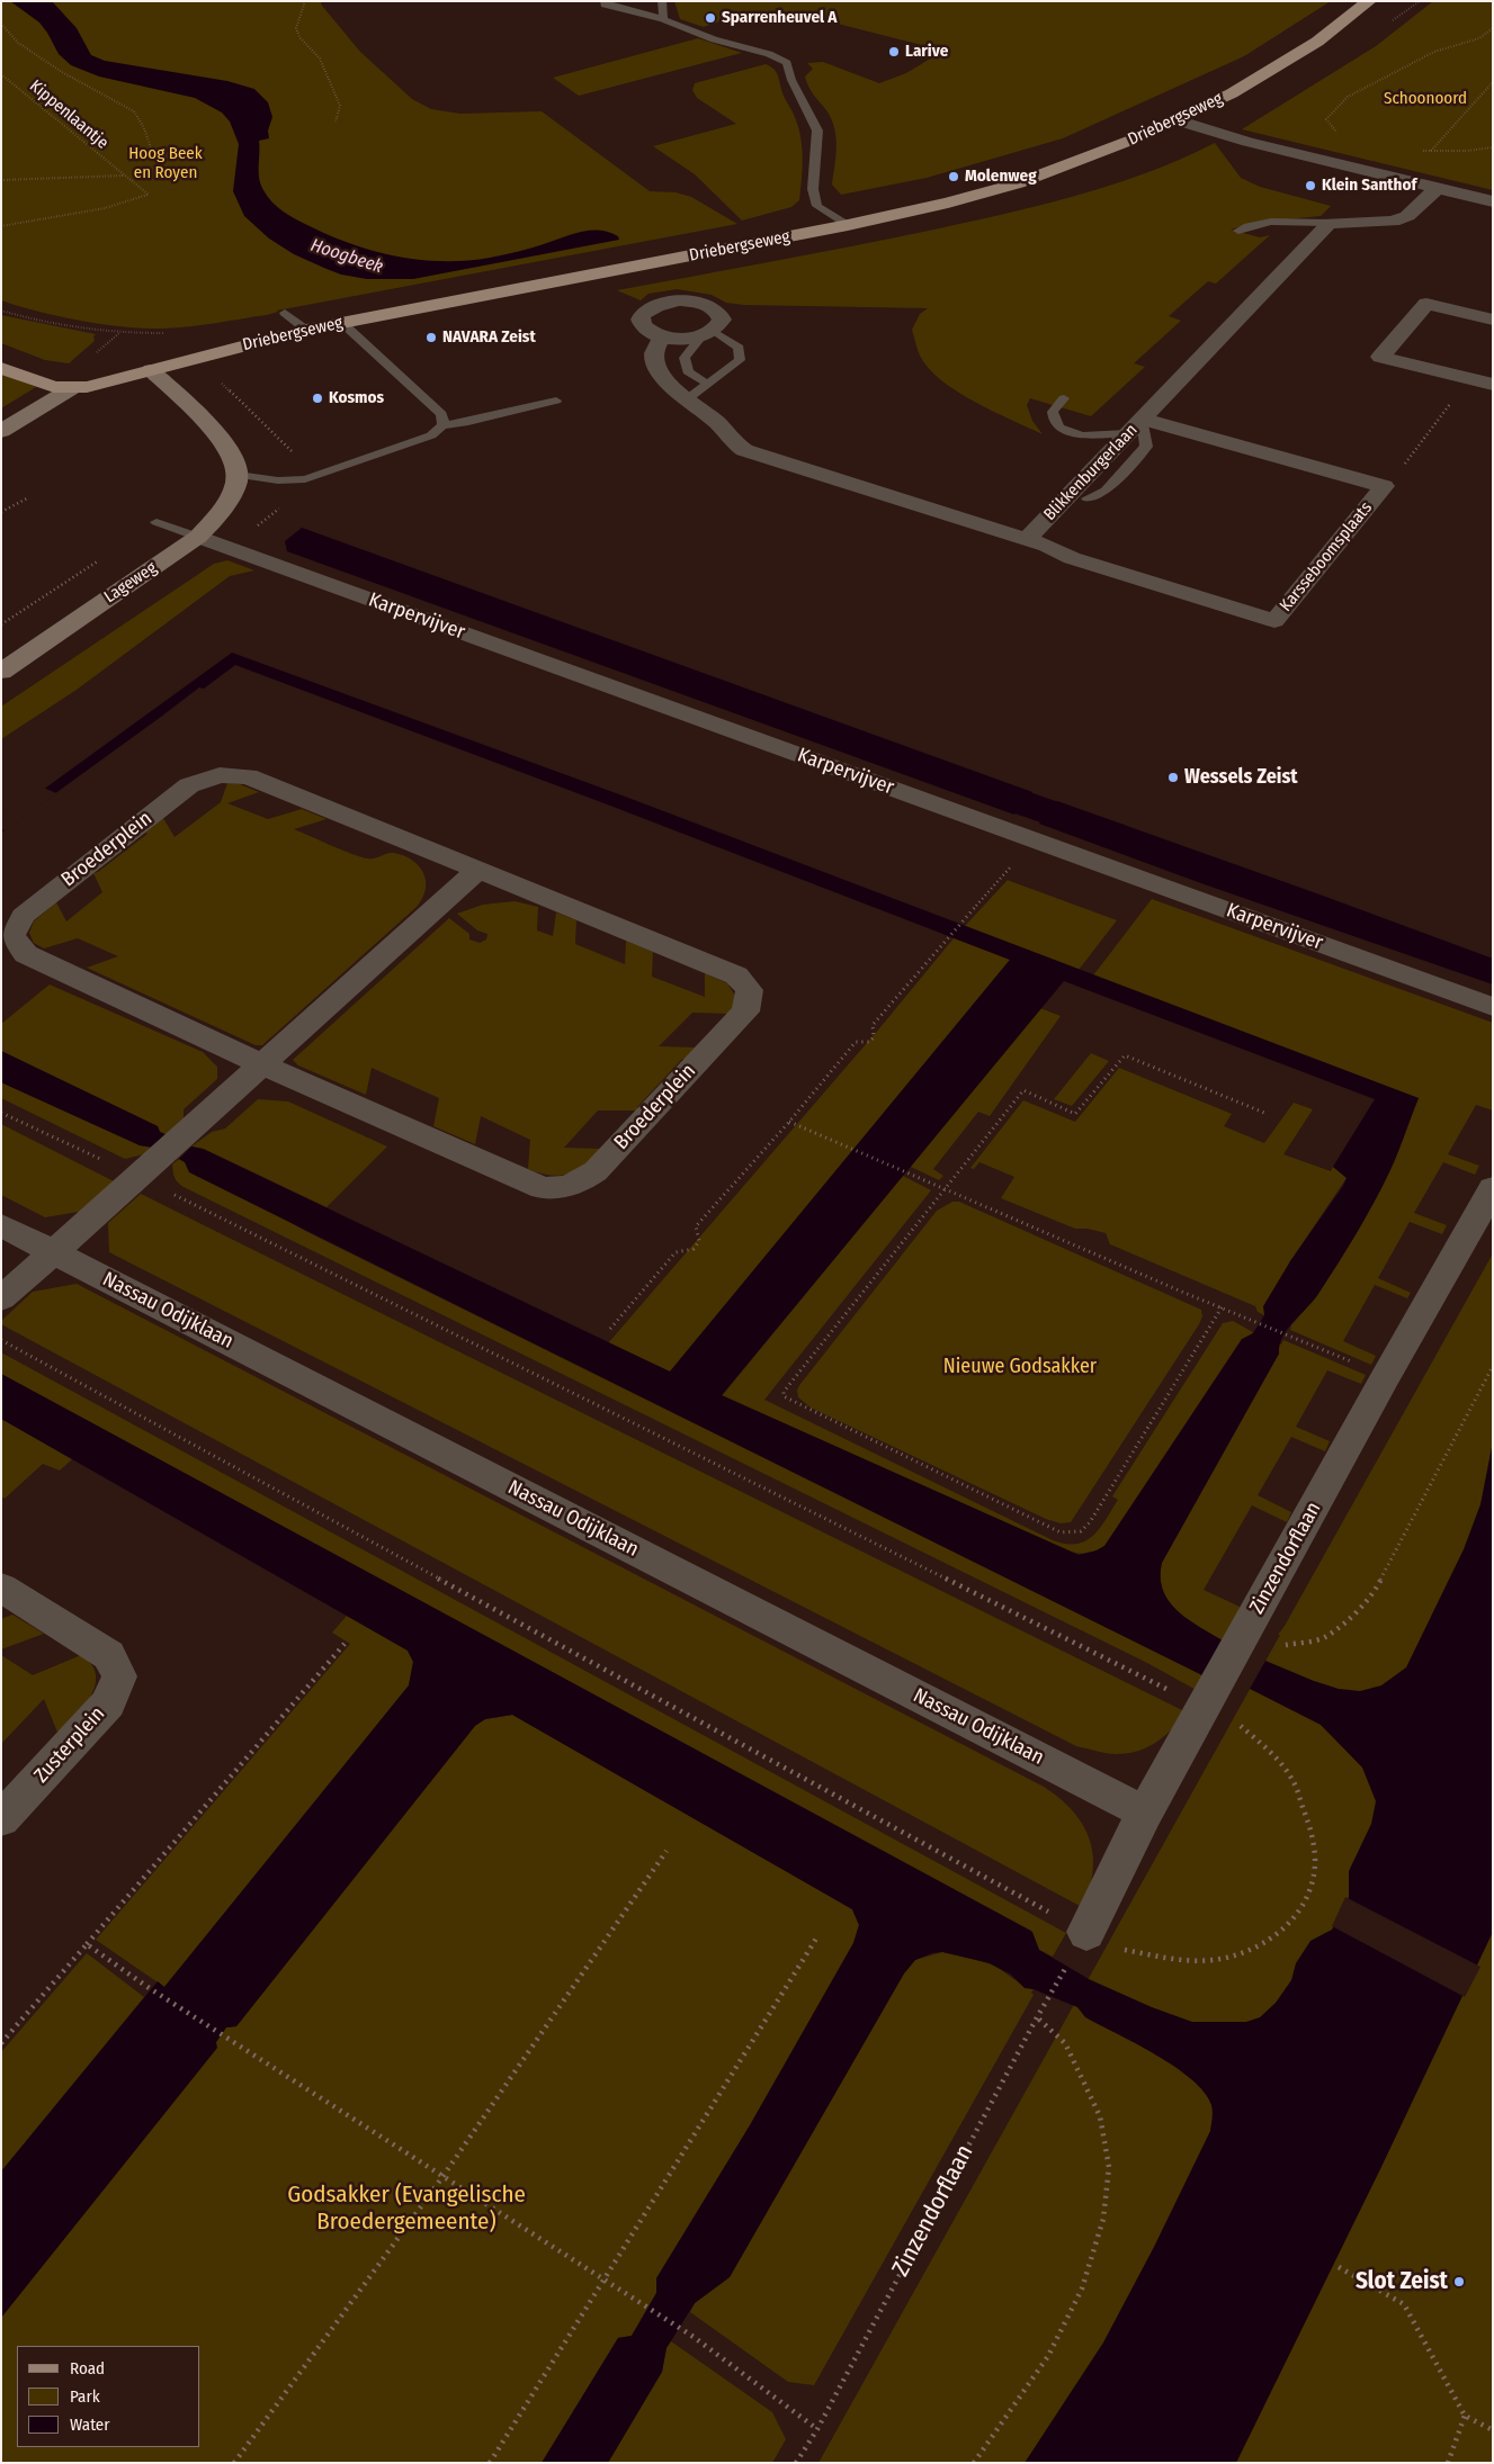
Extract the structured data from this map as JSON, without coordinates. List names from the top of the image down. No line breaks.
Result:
{"streets":{"main road":["Driebergseweg","Lageweg"],"street":["Blikkenburgerlaan","Karsseboomsplaats","Karpervijver","Broederplein","Nassau Odijklaan","Zinzendorflaan","Zusterplein"],"path":["Kippenlaantje"]},"crossings":[["Blikkenburgerlaan","Karsseboomsplaats"],["Lageweg","Karpervijver"],["Nassau Odijklaan","Zinzendorflaan"]],"water":["Hoogbeek"],"parks":["Schoonoord","Hoog Beek en Royen","Nieuwe Godsakker","Godsakker (Evangelische Broedergemeente)"],"places":["Sparrenheuvel A","Larive","Molenweg","Klein Santhof","NAVARA Zeist","Kosmos","Wessels Zeist","Slot Zeist"],"legend":["Road","Park","Water"]}
